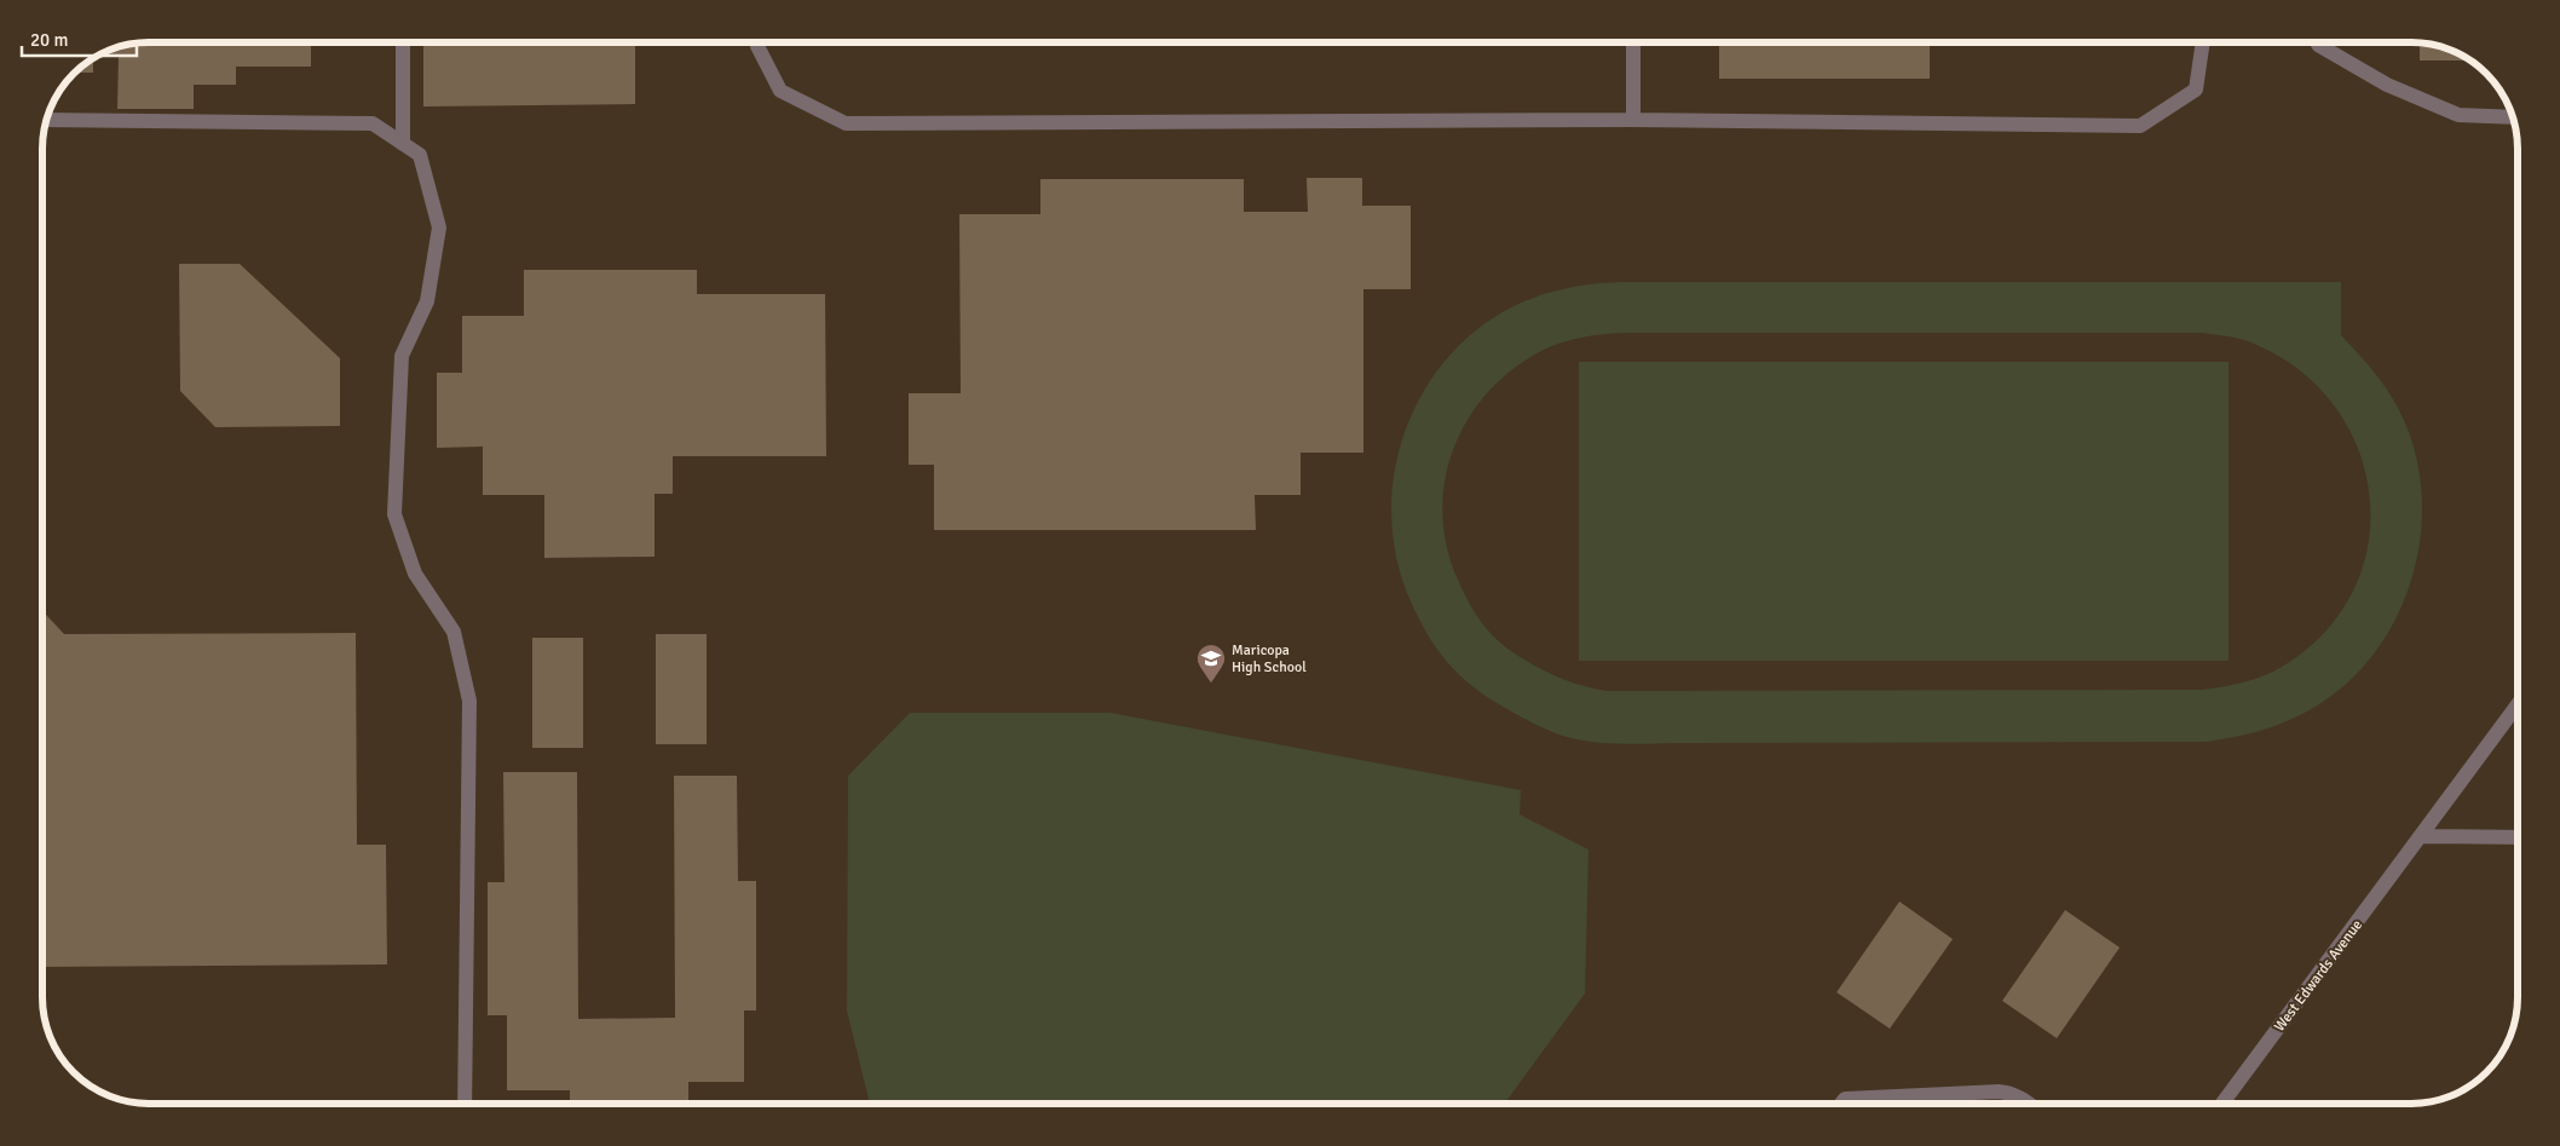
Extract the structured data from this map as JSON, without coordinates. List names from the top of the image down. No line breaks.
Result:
{"streets":{"street":["West Edwards Avenue"]},"places":{"school or university":["Maricopa High School"]},"scale_bar":"20 m"}
